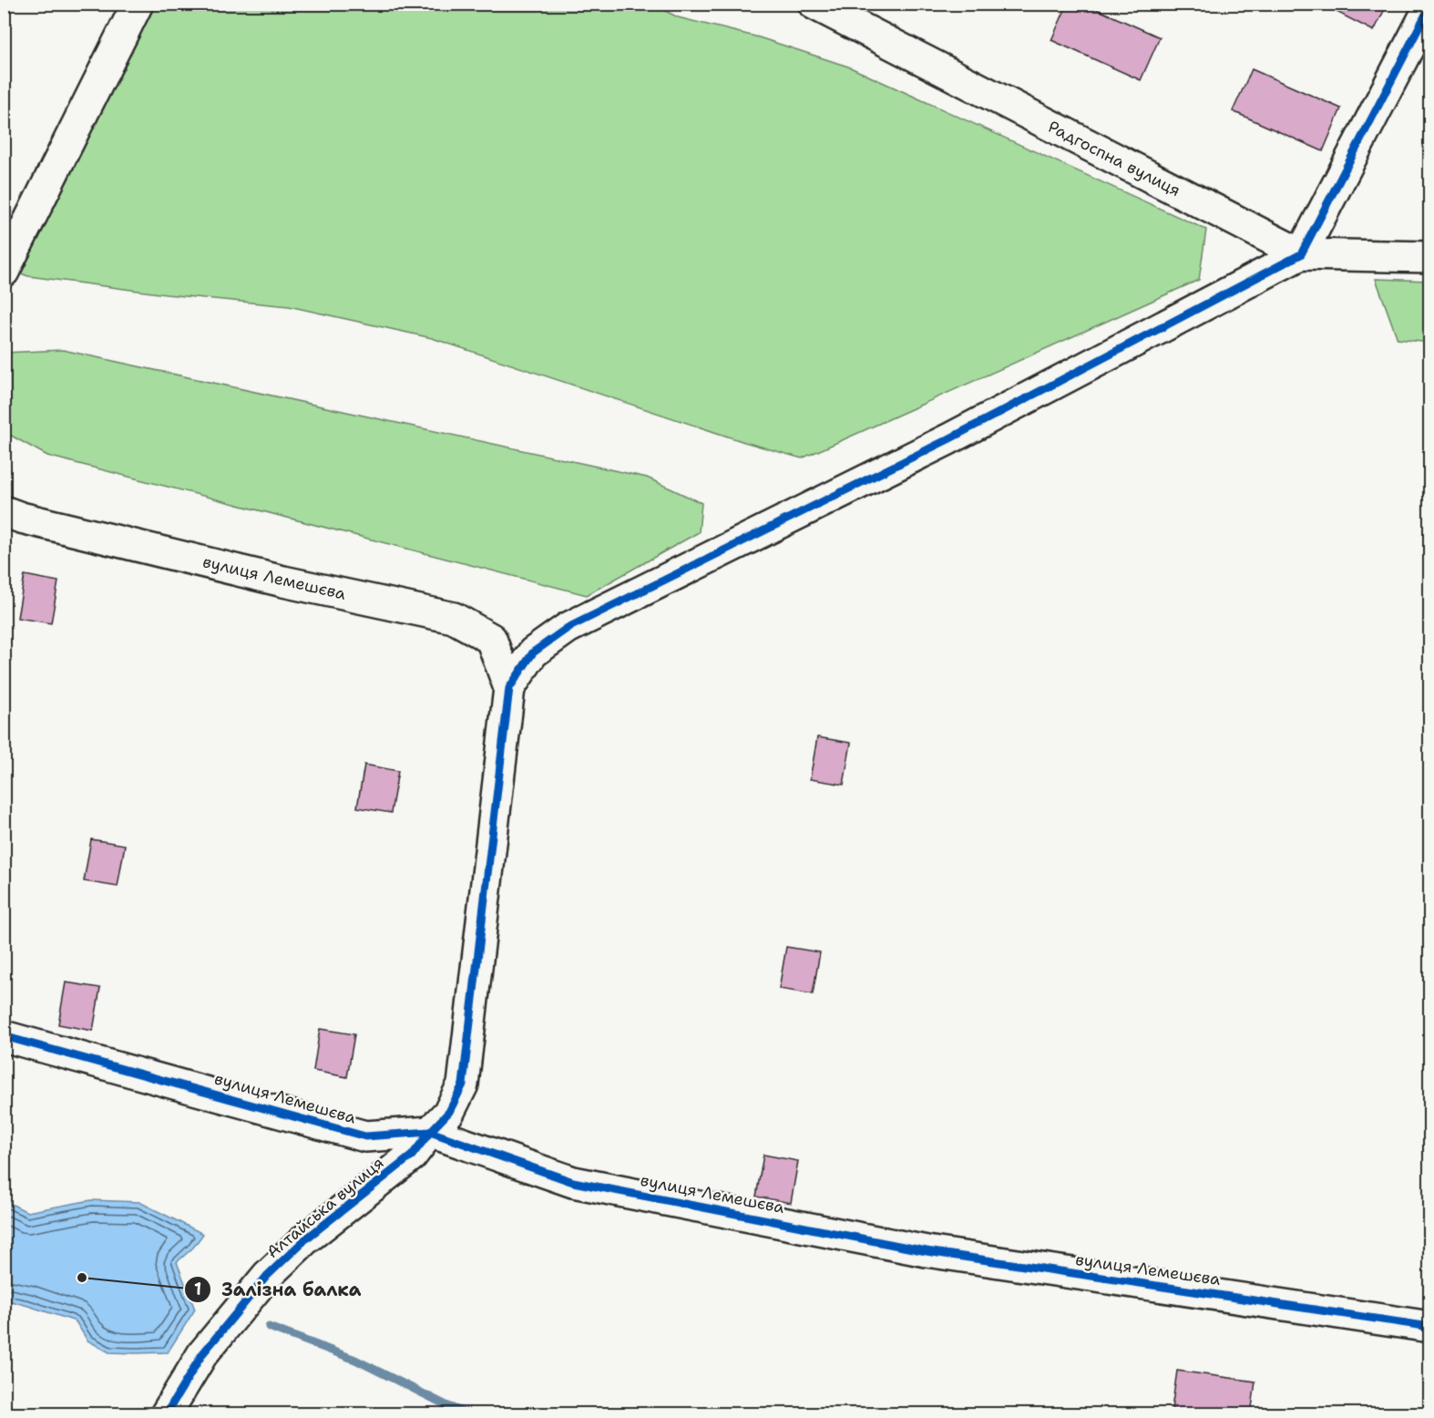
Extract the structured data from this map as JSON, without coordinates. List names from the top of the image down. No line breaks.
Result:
{"streets":{"street":["Радгоспна вулиця","вулиця Лемешєва","Алтайська вулиця"]},"crossings":[["вулиця Лемешєва","Алтайська вулиця"]],"places":["Залізна балка"]}
